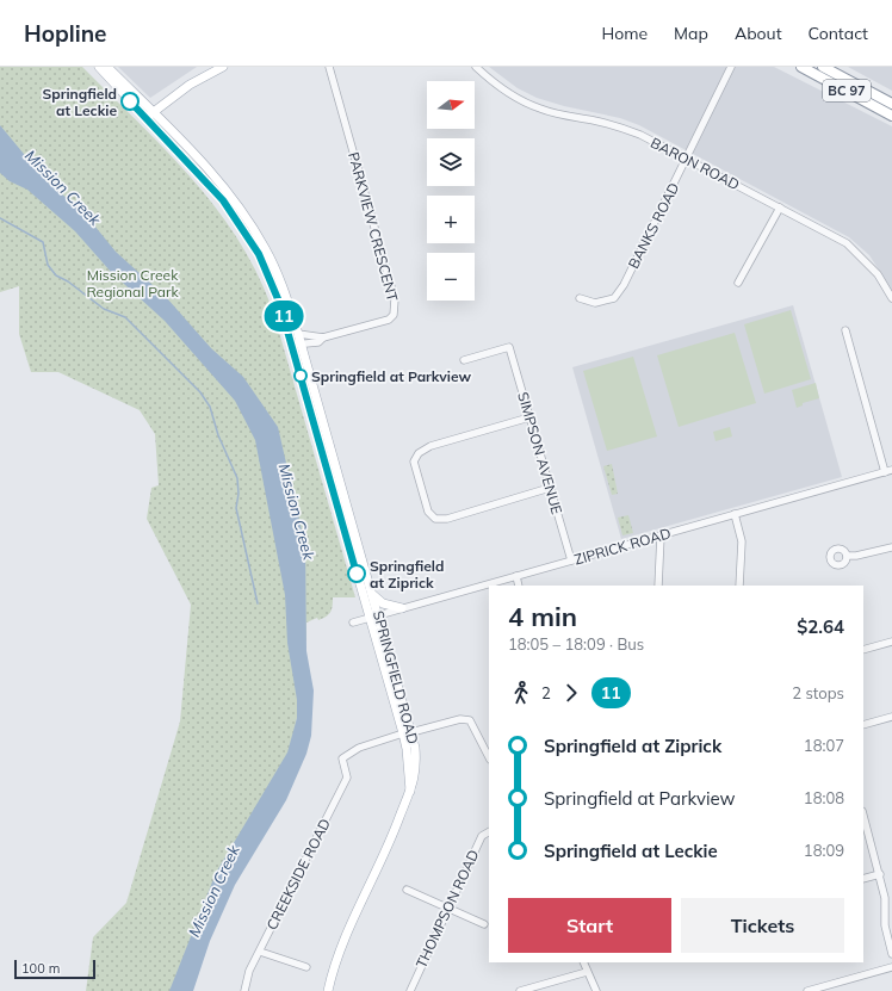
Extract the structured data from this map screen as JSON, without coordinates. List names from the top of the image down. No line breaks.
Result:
{"streets":{"highway":["BC 97"],"main road":["SPRINGFIELD ROAD"],"street":["BARON ROAD","BANKS ROAD","PARKVIEW CRESCENT","SIMPSON AVENUE","ZIPRICK ROAD","CREEKSIDE ROAD","THOMPSON ROAD"]},"crossings":[["BARON ROAD","BANKS ROAD"],["PARKVIEW CRESCENT","SPRINGFIELD ROAD"],["SIMPSON AVENUE","ZIPRICK ROAD"],["ZIPRICK ROAD","SPRINGFIELD ROAD"],["SPRINGFIELD ROAD","CREEKSIDE ROAD"]],"water":["Mission Creek"],"parks":["Mission Creek Regional Park"],"places":["Springfield at Leckie","Springfield at Parkview","Springfield at Ziprick"],"lines":["bus line 11"],"scale_bar":"100 m","north":"right","page":{"header":"Hopline","nav":["Home","Map","About","Contact"],"on_map":"11","map_buttons":["+","−"],"heading":["4 min","18:05 – 18:09 · Bus","$2.64"],"legs":["2","11","2 stops"],"list":[{"name":"Springfield at Ziprick","value":"18:07"},{"name":"Springfield at Parkview","value":"18:08"},{"name":"Springfield at Leckie","value":"18:09"}],"buttons":["Start","Tickets"],"scale":"100 m"}}
